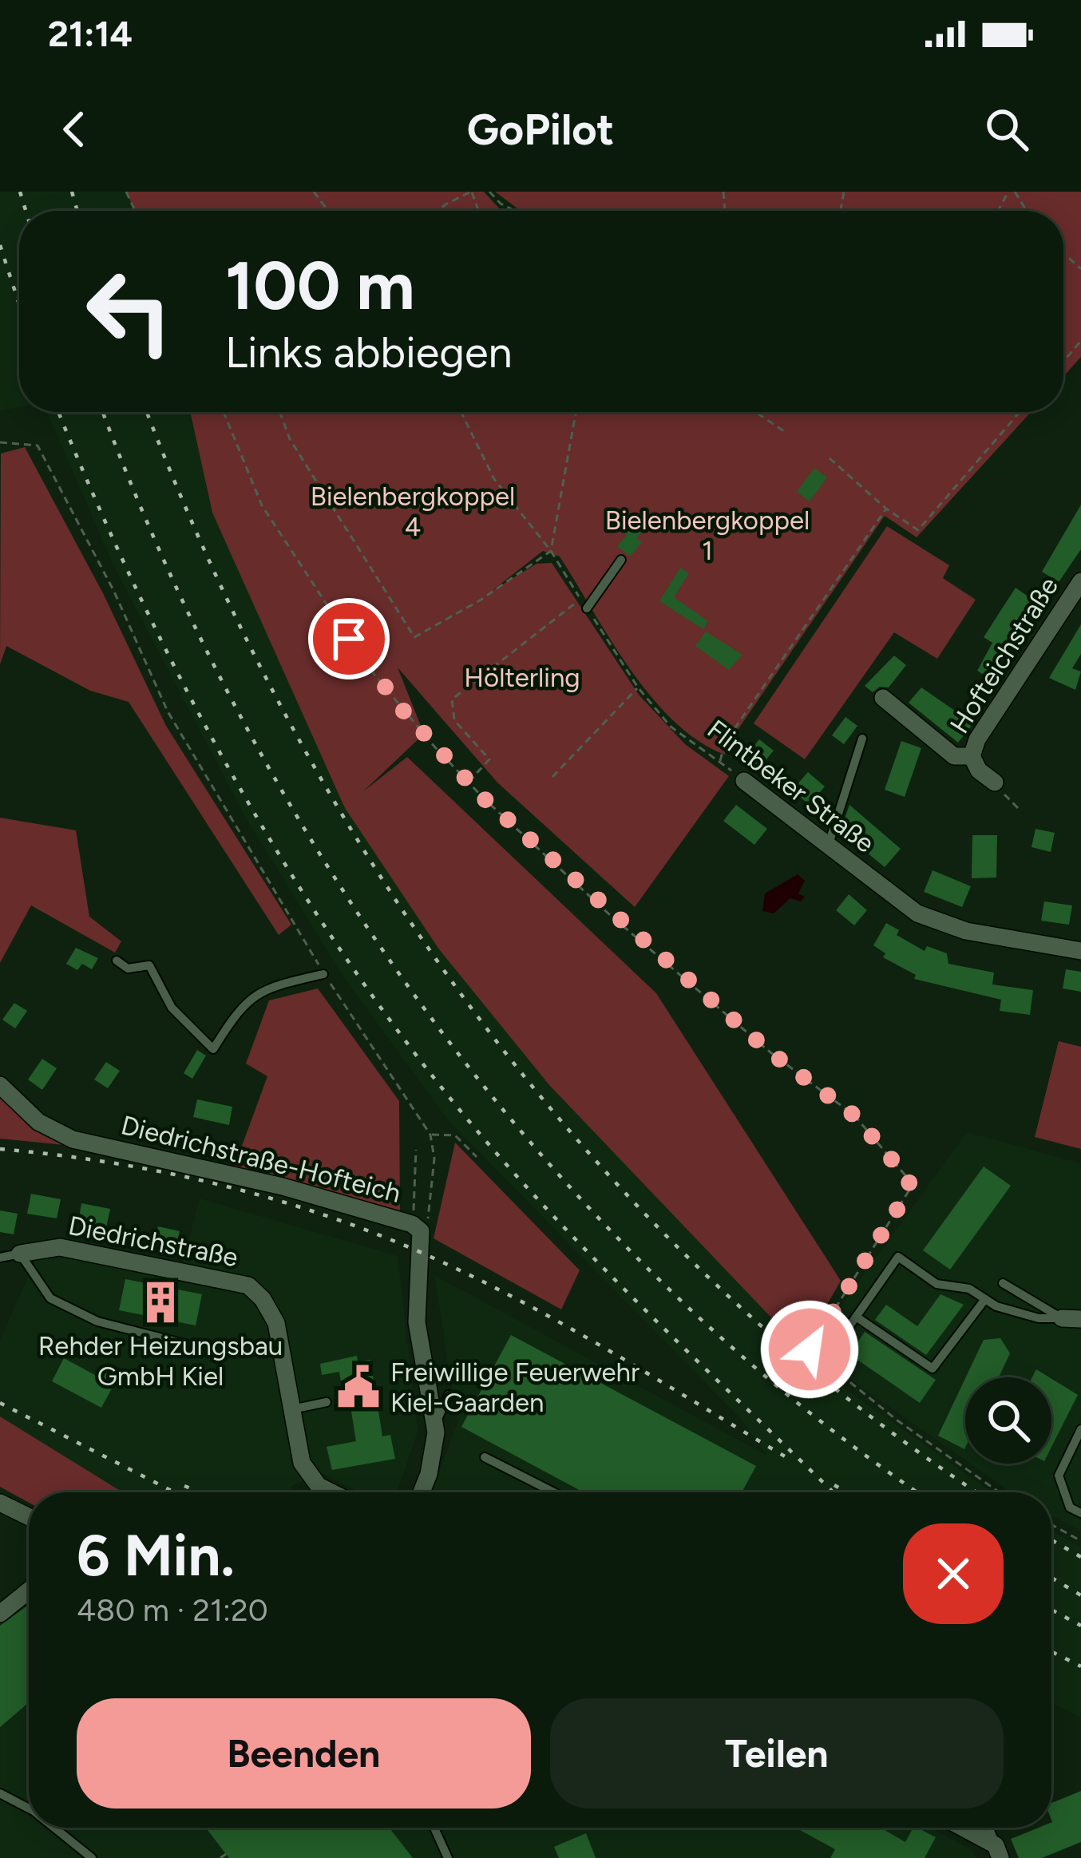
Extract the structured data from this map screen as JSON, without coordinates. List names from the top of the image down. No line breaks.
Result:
{"streets":{"street":["Hofteichstraße","Flintbeker Straße","Diedrichstraße-Hofteich","Diedrichstraße"]},"parks":["Bielenbergkoppel 4","Bielenbergkoppel 1","Hölterling"],"places":{"building":["Rehder Heizungsbau GmbH Kiel"],"public building":["Freiwillige Feuerwehr Kiel-Gaarden"]},"page":{"status":"21:14","header":"GoPilot","turn":["100 m","Links abbiegen"],"heading":["6 Min.","480 m · 21:20"],"buttons":["Beenden","Teilen"]}}
